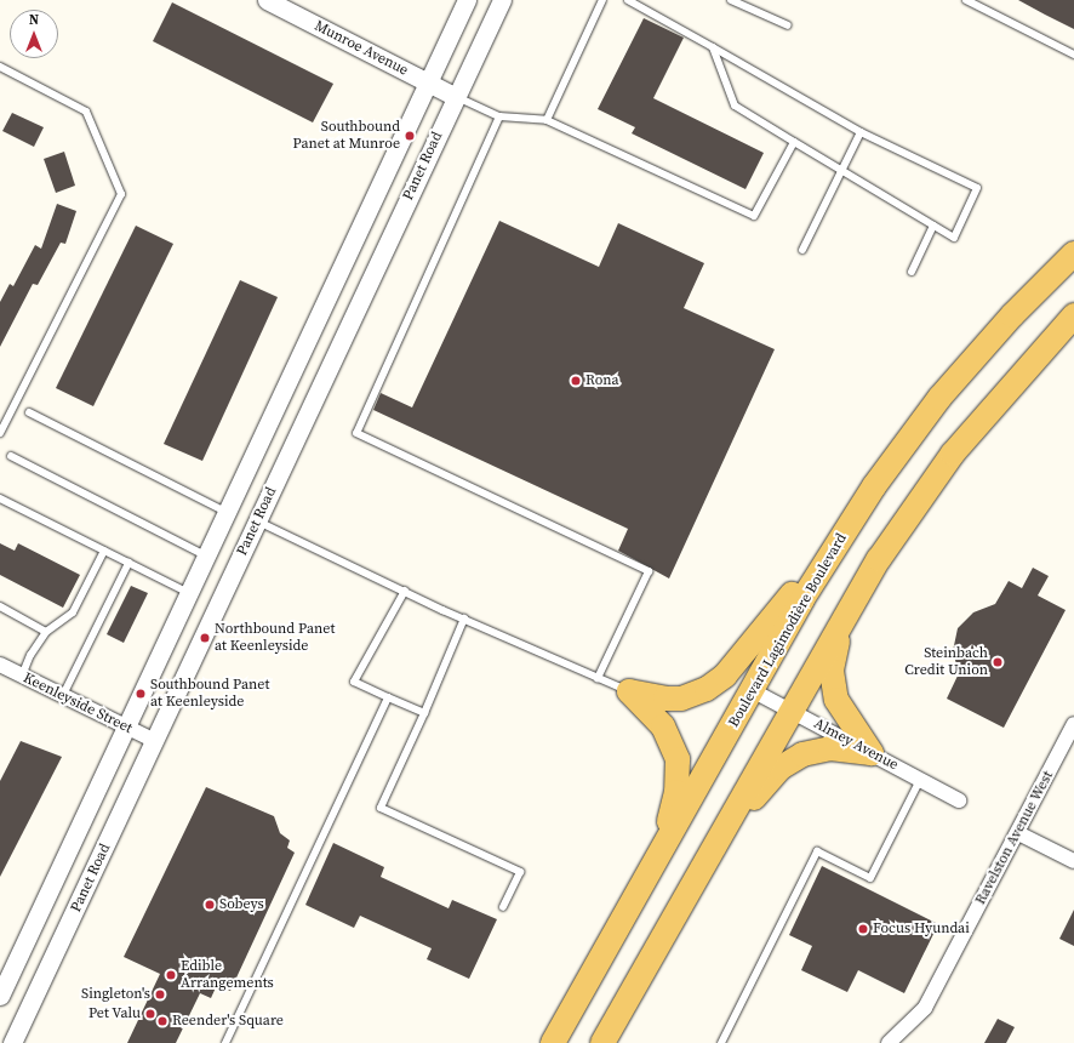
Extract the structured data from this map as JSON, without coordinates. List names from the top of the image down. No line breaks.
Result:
{"streets":{"main road":["Boulevard Lagimodière Boulevard"],"street":["Munroe Avenue","Panet Road","Keenleyside Street","Almey Avenue","Ravelston Avenue West"]},"crossings":[["Munroe Avenue","Panet Road"],["Panet Road","Keenleyside Street"],["Boulevard Lagimodière Boulevard","Almey Avenue"]],"places":["Southbound Panet at Munroe","Rona","Northbound Panet at Keenleyside","Steinbach Credit Union","Southbound Panet at Keenleyside","Sobeys","Focus Hyundai","Edible Arrangements","Singleton's","Pet Valu","Reender's Square"],"north":"top"}
